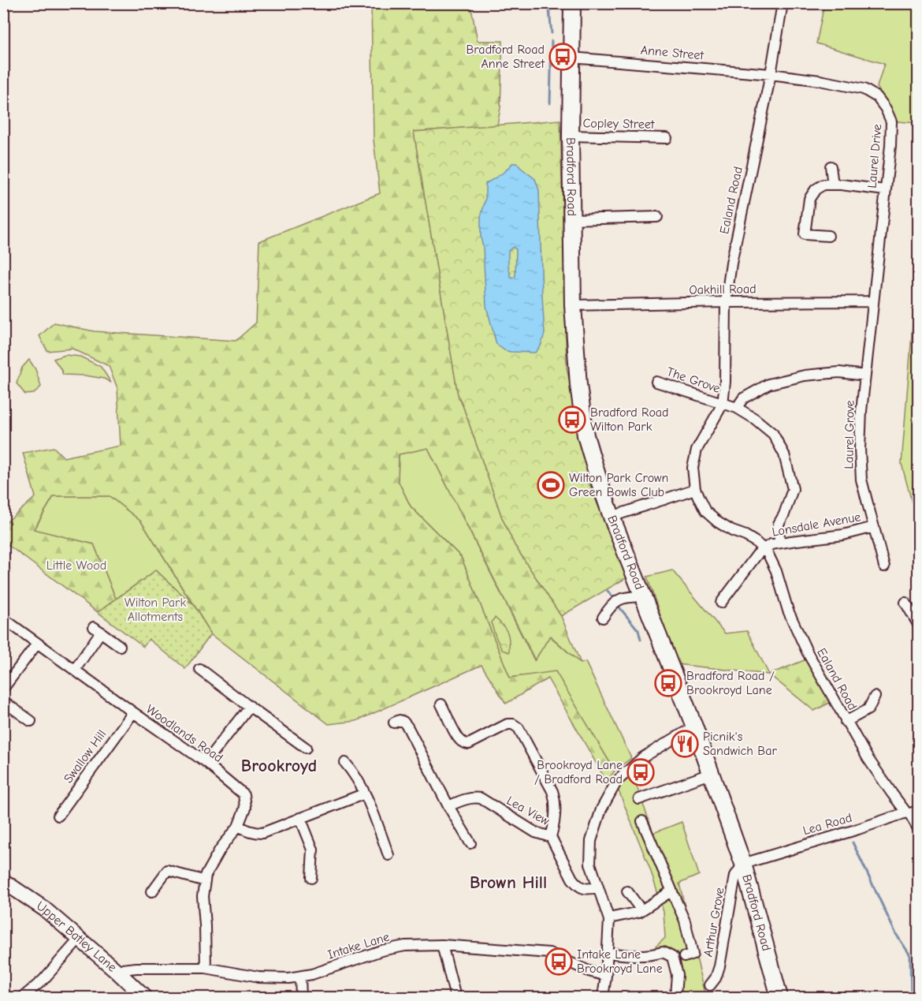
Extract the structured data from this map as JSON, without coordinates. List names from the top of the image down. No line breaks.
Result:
{"streets":{"main road":["Bradford Road"],"street":["Anne Street","Copley Street","Laurel Drive","Ealand Road","Oakhill Road","The Grove","Laurel Grove","Lonsdale Avenue","Woodlands Road","Swallow Hill","Lea View","Lea Road","Arthur Grove","Upper Batley Lane","Intake Lane"]},"crossings":[["Anne Street","Laurel Drive"],["Anne Street","Bradford Road"],["Anne Street","Ealand Road"],["Copley Street","Bradford Road"],["Laurel Drive","Ealand Road"],["Laurel Drive","Oakhill Road"],["Laurel Drive","Laurel Grove"],["Bradford Road","Oakhill Road"],["Bradford Road","Lea Road"],["Bradford Road","Arthur Grove"],["Ealand Road","Oakhill Road"],["Ealand Road","The Grove"],["Ealand Road","Lonsdale Avenue"],["Ealand Road","Lea Road"],["Oakhill Road","Laurel Grove"],["The Grove","Lonsdale Avenue"],["Laurel Grove","Lonsdale Avenue"],["Woodlands Road","Swallow Hill"],["Woodlands Road","Intake Lane"],["Lea Road","Arthur Grove"],["Upper Batley Lane","Intake Lane"]],"districts":["Brookroyd","Brown Hill"],"parks":["Little Wood","Wilton Park Allotments"],"places":{"bus stop":["Bradford Road Anne Street","Bradford Road Wilton Park","Bradford Road / Brookroyd Lane","Brookroyd Lane / Bradford Road","Intake Lane Brookroyd Lane"],"sports":["Wilton Park Crown Green Bowls Club"],"restaurant":["Picnik's Sandwich Bar"]}}
